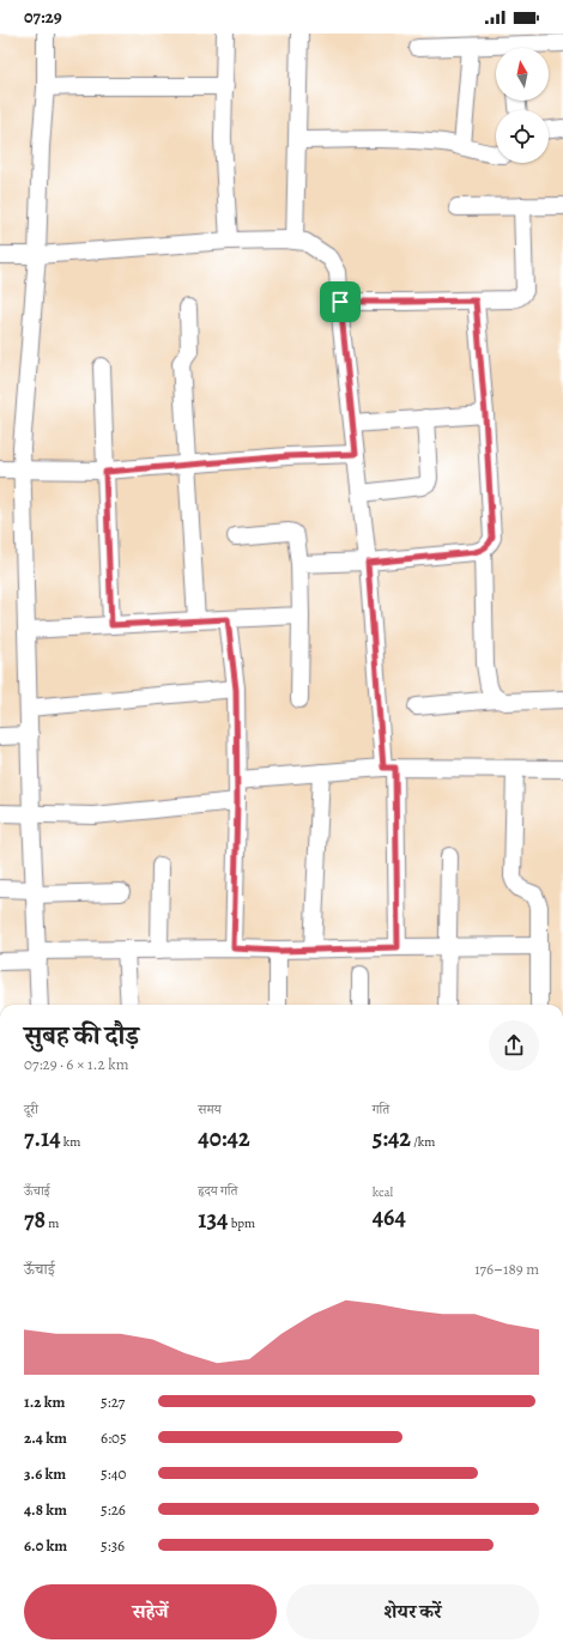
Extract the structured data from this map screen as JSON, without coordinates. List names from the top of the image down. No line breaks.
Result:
{"north":"top","page":{"status":"07:29","heading":["सुबह की दौड़","07:29 · 6 × 1.2 km"],"stats":[["दूरी","7.14 km"],["समय","40:42"],["गति","5:42 /km"],["ऊँचाई","78 m"],["हृदय गति","134 bpm"],["kcal","464"]],"chart":["ऊँचाई","176–189 m"],"list":[{"name":"1.2 km","note":"5:27"},{"name":"2.4 km","note":"6:05"},{"name":"3.6 km","note":"5:40"},{"name":"4.8 km","note":"5:26"},{"name":"6.0 km","note":"5:36"}],"buttons":["सहेजें","शेयर करें"]}}
